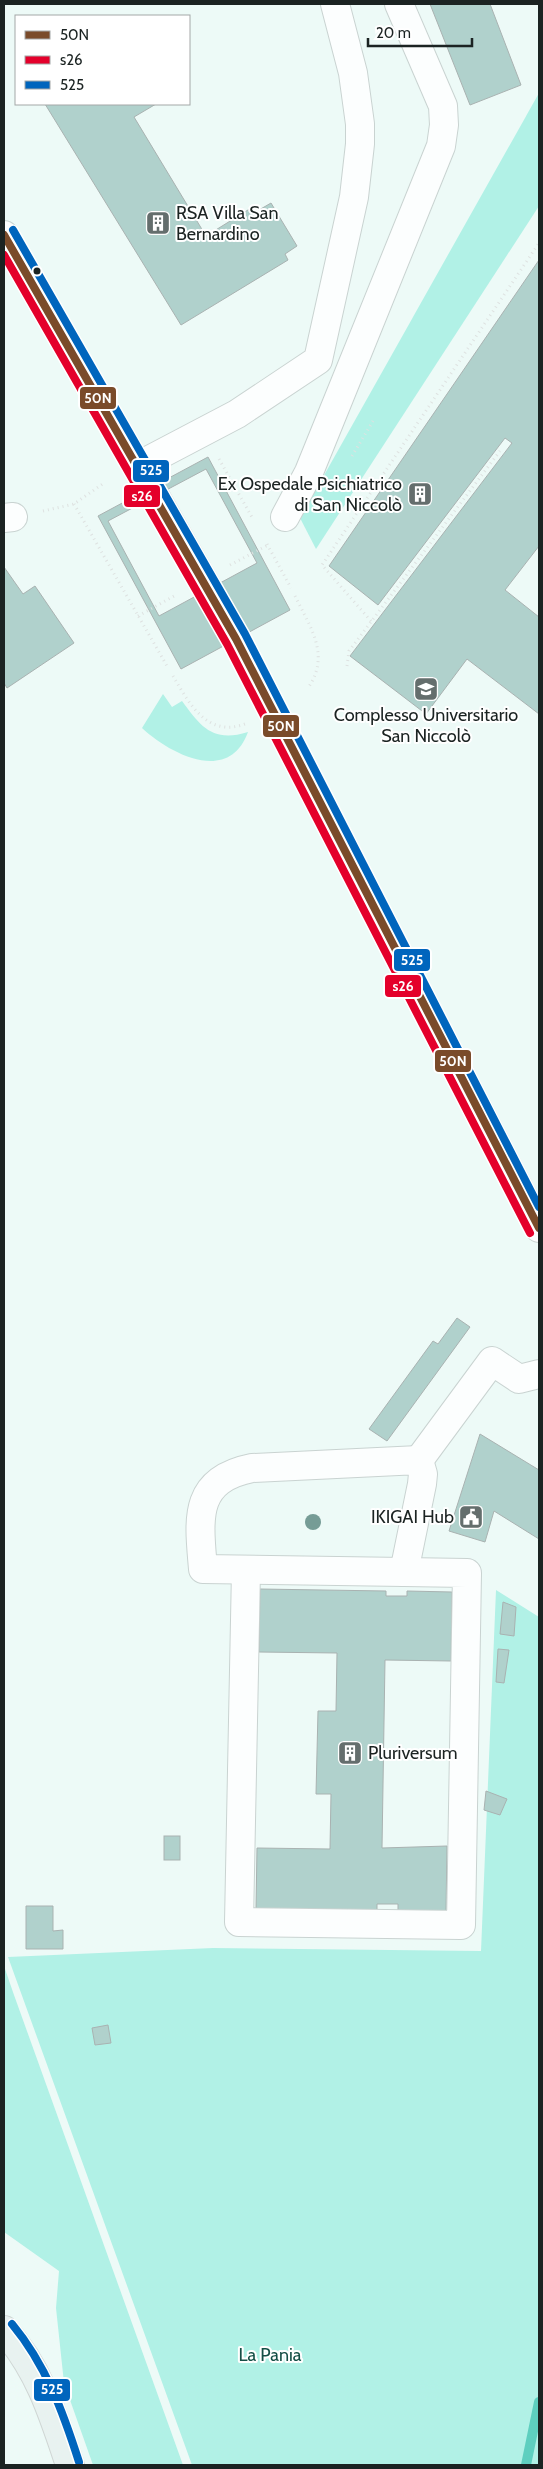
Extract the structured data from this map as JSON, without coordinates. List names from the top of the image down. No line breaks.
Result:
{"parks":["La Pania"],"places":{"building":["RSA Villa San Bernardino","Ex Ospedale Psichiatrico di San Niccolò","Pluriversum"],"school or university":["Complesso Universitario San Niccolò"],"public building":["IKIGAI Hub"]},"lines":["transit line 525","transit line 50N","transit line s26"],"legend":["50N","s26","525"],"scale_bar":"20 m"}
